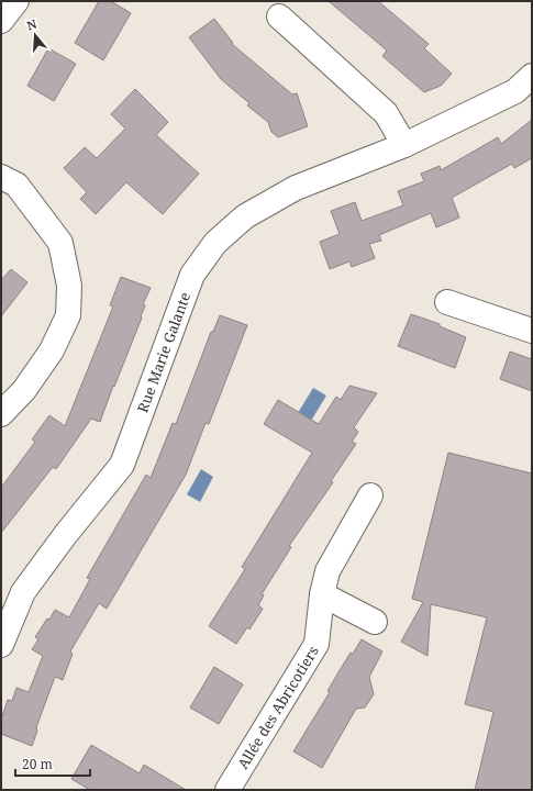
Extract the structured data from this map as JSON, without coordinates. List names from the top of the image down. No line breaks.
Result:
{"streets":{"street":["Rue Marie Galante","Allée des Abricotiers"]},"scale_bar":"20 m","north":"top"}
